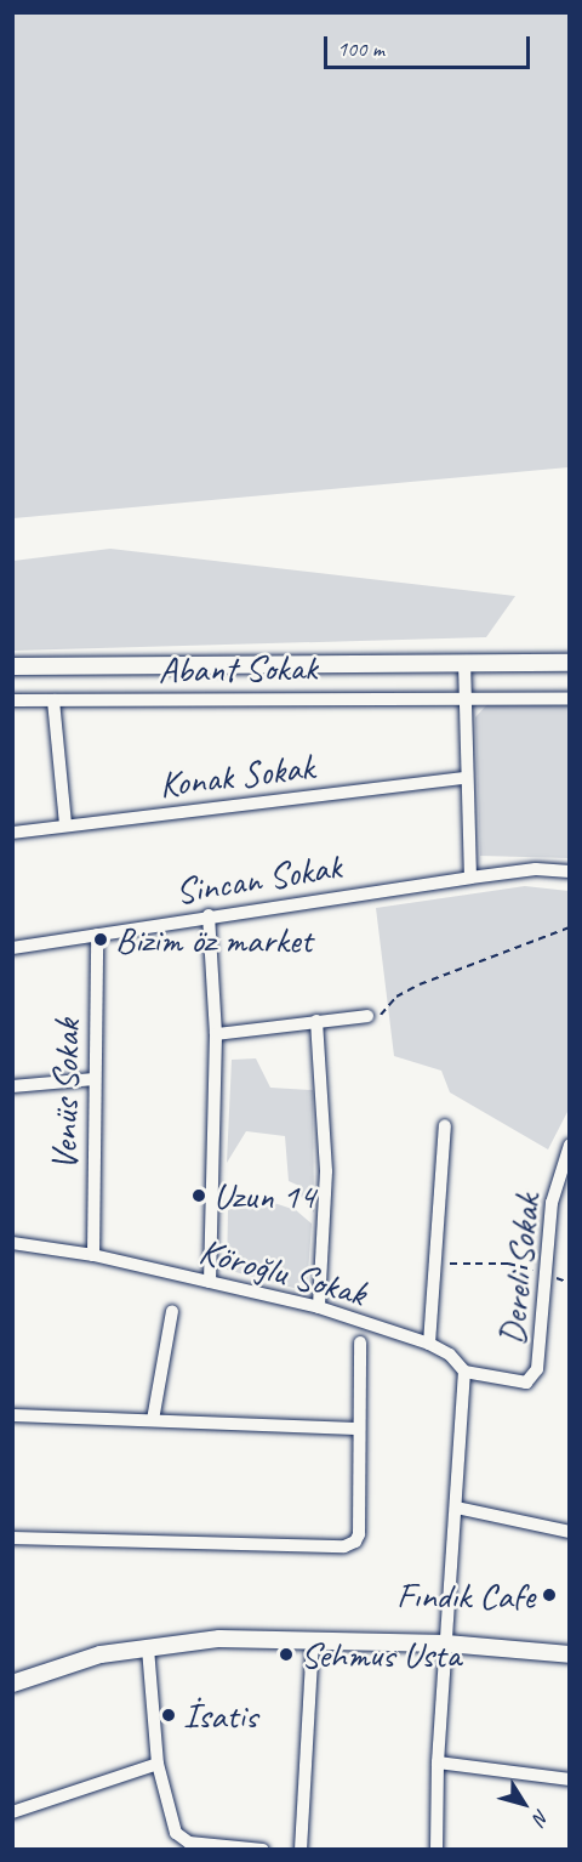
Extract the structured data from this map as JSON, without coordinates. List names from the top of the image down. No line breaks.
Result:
{"streets":{"street":["Abant Sokak","Konak Sokak","Sincan Sokak","Venüs Sokak","Dereli Sokak","Köroğlu Sokak"]},"crossings":[["Sincan Sokak","Venüs Sokak"],["Venüs Sokak","Köroğlu Sokak"],["Dereli Sokak","Köroğlu Sokak"]],"places":["Bizim öz market","Uzun 14","Fındık Cafe","Sehmus Usta","İsatis"],"scale_bar":"100 m","north":"bottom right"}
